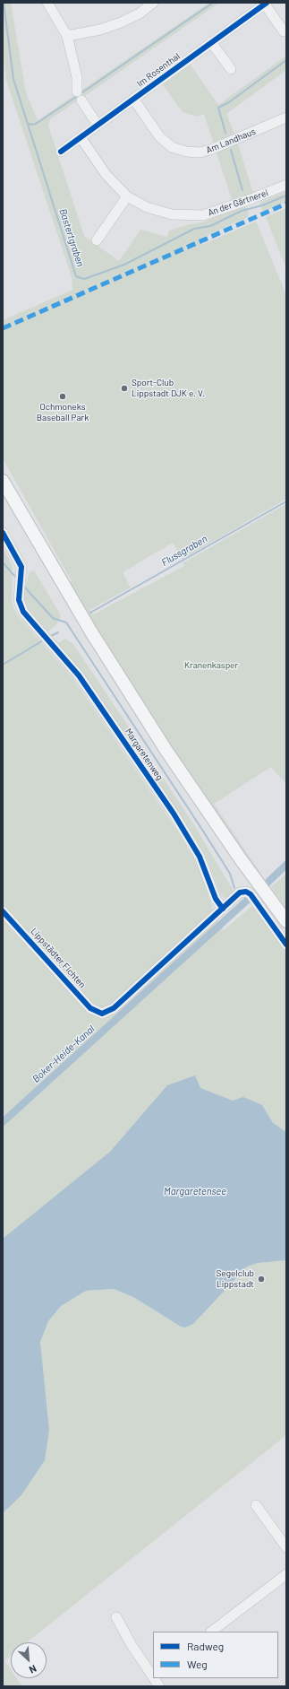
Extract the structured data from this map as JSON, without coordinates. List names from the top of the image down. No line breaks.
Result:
{"streets":{"street":["Im Rosenthal","Am Landhaus","An der Gärtnerei","Margaretenweg","Lippstädter Fichten"]},"crossings":[["Im Rosenthal","Am Landhaus"],["Im Rosenthal","An der Gärtnerei"],["Margaretenweg","Lippstädter Fichten"]],"water":["Bastertgraben","Flussgraben","Boker-Heide-Kanal","Margaretensee"],"parks":["Kranenkasper"],"places":["Sport-Club Lippstadt DJK e. V.","Ochmoneks Baseball Park","Segelclub Lippstadt"],"legend":["Radweg","Weg"],"north":"bottom right"}
